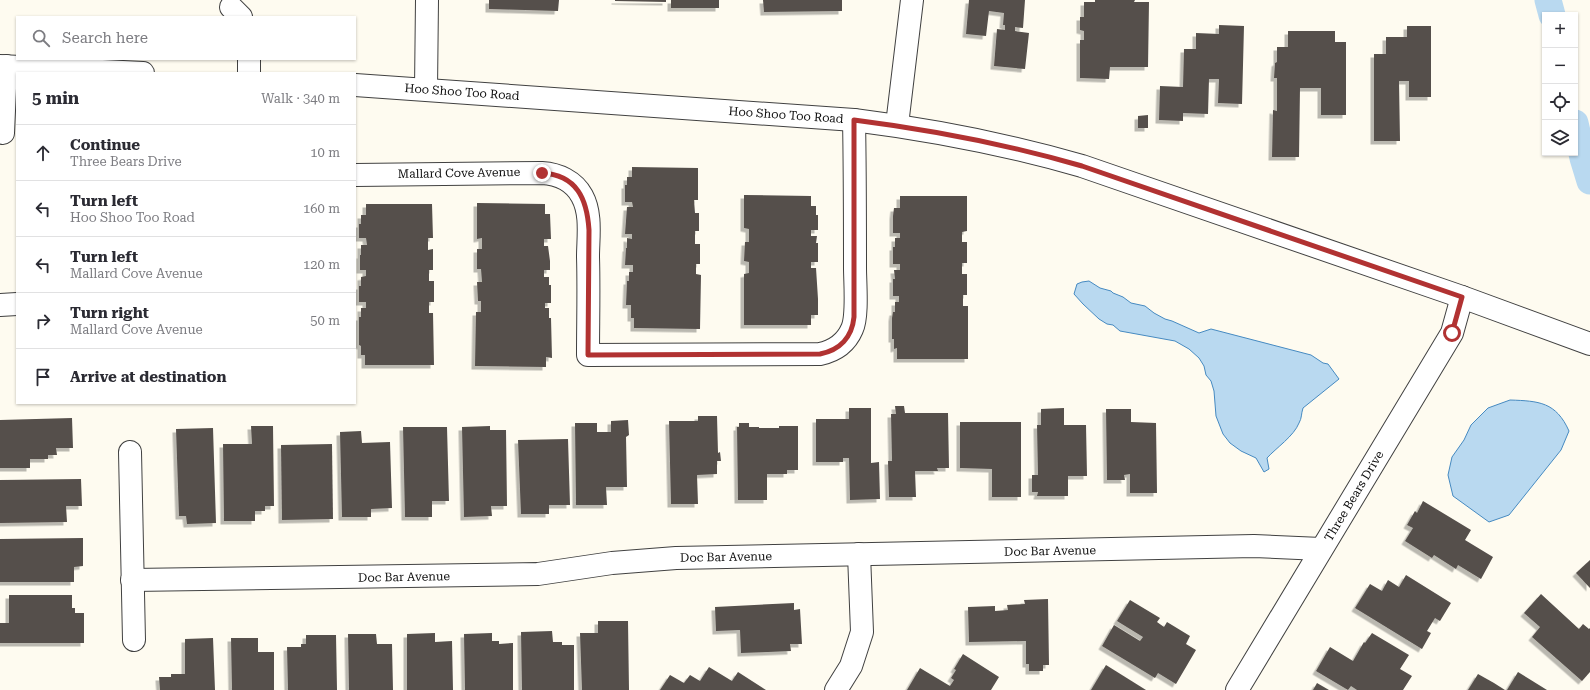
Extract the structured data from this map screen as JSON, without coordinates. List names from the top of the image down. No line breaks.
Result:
{"streets":{"street":["Hoo Shoo Too Road","Mallard Cove Avenue","Three Bears Drive","Doc Bar Avenue"]},"crossings":[["Hoo Shoo Too Road","Mallard Cove Avenue"],["Hoo Shoo Too Road","Three Bears Drive"],["Three Bears Drive","Doc Bar Avenue"]],"page":{"map_buttons":["+","−"],"search":"Search here","heading":["5 min","Walk · 340 m"],"list":[["Continue","Three Bears Drive","10 m"],["Turn left","Hoo Shoo Too Road","160 m"],["Turn left","Mallard Cove Avenue","120 m"],["Turn right","Mallard Cove Avenue","50 m"],"Arrive at destination"]}}
